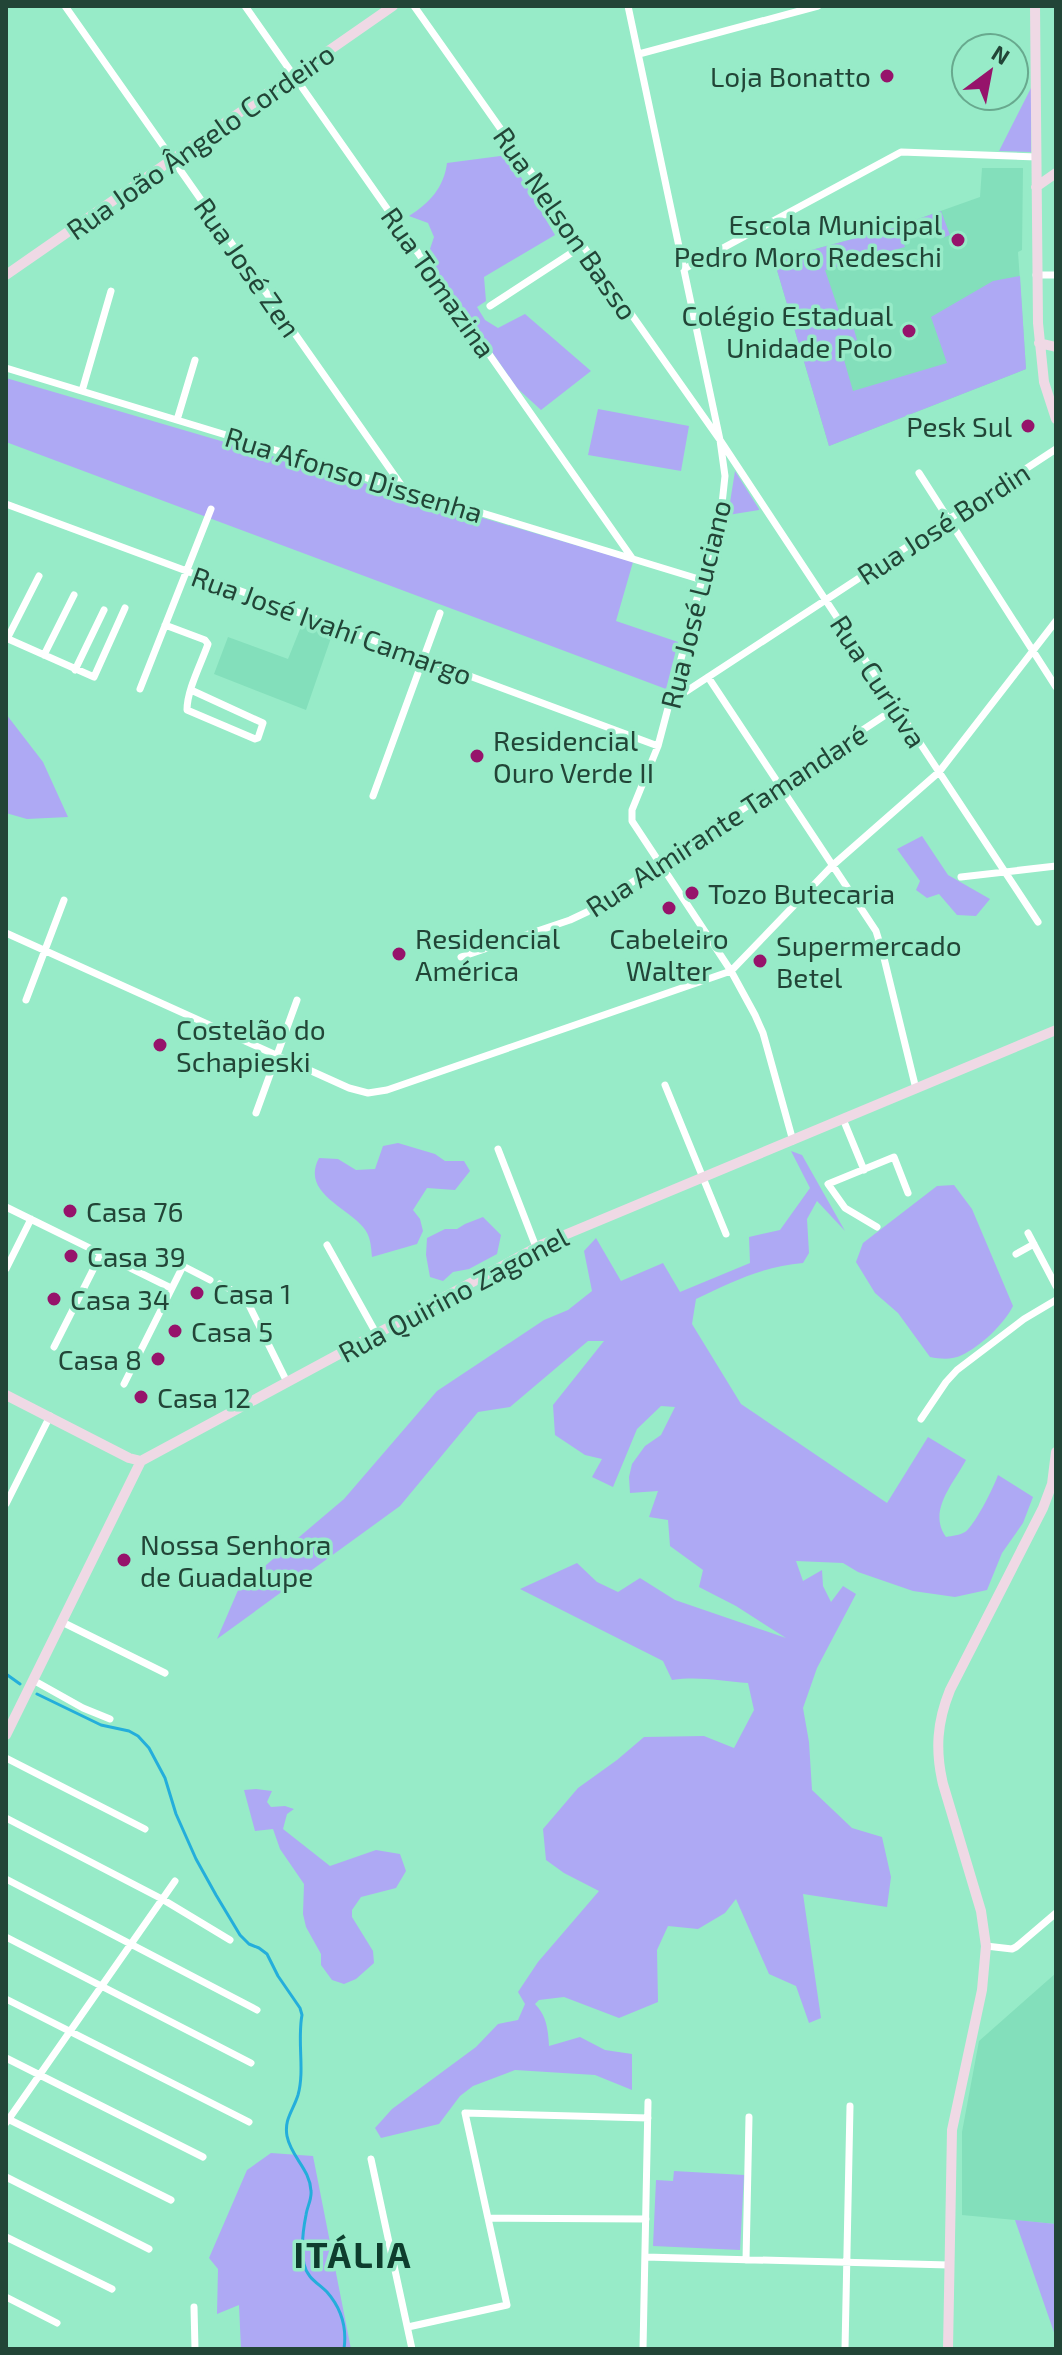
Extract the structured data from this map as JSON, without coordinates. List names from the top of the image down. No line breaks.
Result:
{"streets":{"street":["Rua João Ângelo Cordeiro","Rua Nelson Basso","Rua José Zen","Rua Tomazina","Rua Afonso Dissenha","Rua José Bordin","Rua José Luciano","Rua José Ivahí Camargo","Rua Curiúva","Rua Almirante Tamandaré","Rua Quirino Zagonel"]},"crossings":[["Rua João Ângelo Cordeiro","Rua José Zen"],["Rua João Ângelo Cordeiro","Rua Tomazina"],["Rua Nelson Basso","Rua José Luciano"],["Rua Nelson Basso","Rua Curiúva"],["Rua José Zen","Rua Afonso Dissenha"],["Rua Tomazina","Rua Afonso Dissenha"],["Rua Afonso Dissenha","Rua José Luciano"],["Rua José Bordin","Rua José Luciano"],["Rua José Bordin","Rua Curiúva"],["Rua José Luciano","Rua José Ivahí Camargo"],["Rua José Luciano","Rua Curiúva"],["Rua José Luciano","Rua Almirante Tamandaré"],["Rua Curiúva","Rua Almirante Tamandaré"]],"districts":["ITÁLIA"],"places":["Loja Bonatto","Escola Municipal Pedro Moro Redeschi","Colégio Estadual Unidade Polo","Pesk Sul","Residencial Ouro Verde II","Tozo Butecaria","Cabeleiro Walter","Residencial América","Supermercado Betel","Costelão do Schapieski","Casa 76","Casa 39","Casa 1","Casa 34","Casa 5","Casa 8","Casa 12","Nossa Senhora de Guadalupe"],"north":"top right"}
